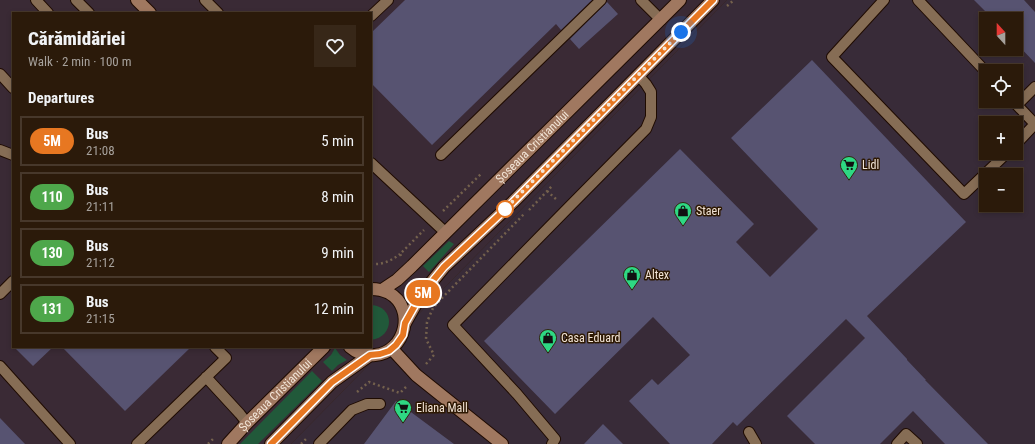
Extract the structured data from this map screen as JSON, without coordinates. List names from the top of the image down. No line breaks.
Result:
{"streets":{"street":["Șoseaua Cristianului"]},"places":{"supermarket":["Lidl","Eliana Mall"],"shop":["Staer","Altex","Casa Eduard"]},"lines":["bus line 5M"],"north":"top","page":{"on_map":"5M","map_buttons":["+","−"],"heading":[["Cărămidăriei","Walk · 2 min · 100 m"],"Departures"],"list":[{"mark":"5M","name":"Bus","note":"21:08","value":"5 min"},{"mark":"110","name":"Bus","note":"21:11","value":"8 min"},{"mark":"130","name":"Bus","note":"21:12","value":"9 min"},{"mark":"131","name":"Bus","note":"21:15","value":"12 min"}]}}
